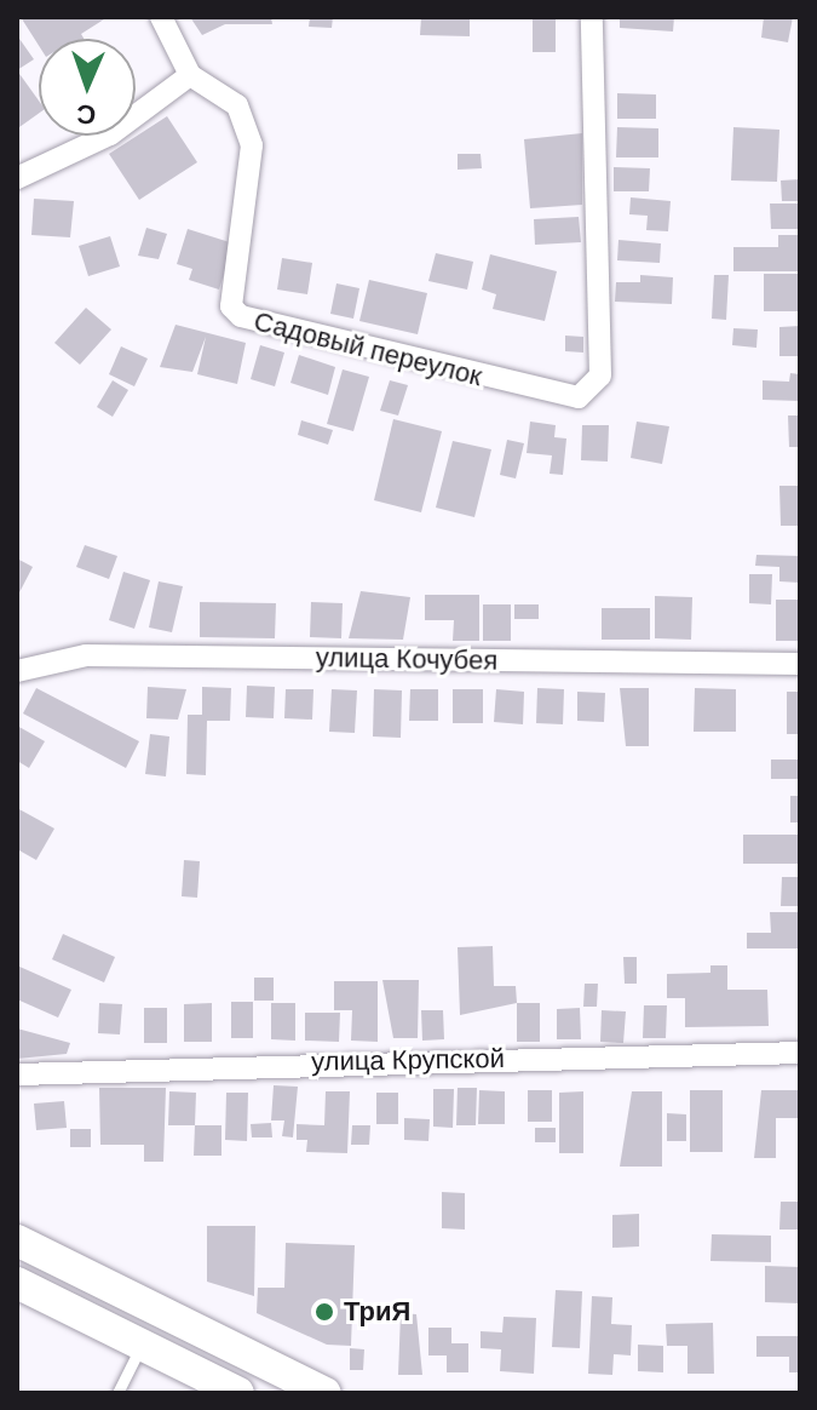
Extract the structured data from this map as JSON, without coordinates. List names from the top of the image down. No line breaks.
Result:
{"streets":{"street":["Садовый переулок","улица Кочубея","улица Крупской"]},"places":["ТриЯ"],"north":"bottom"}
